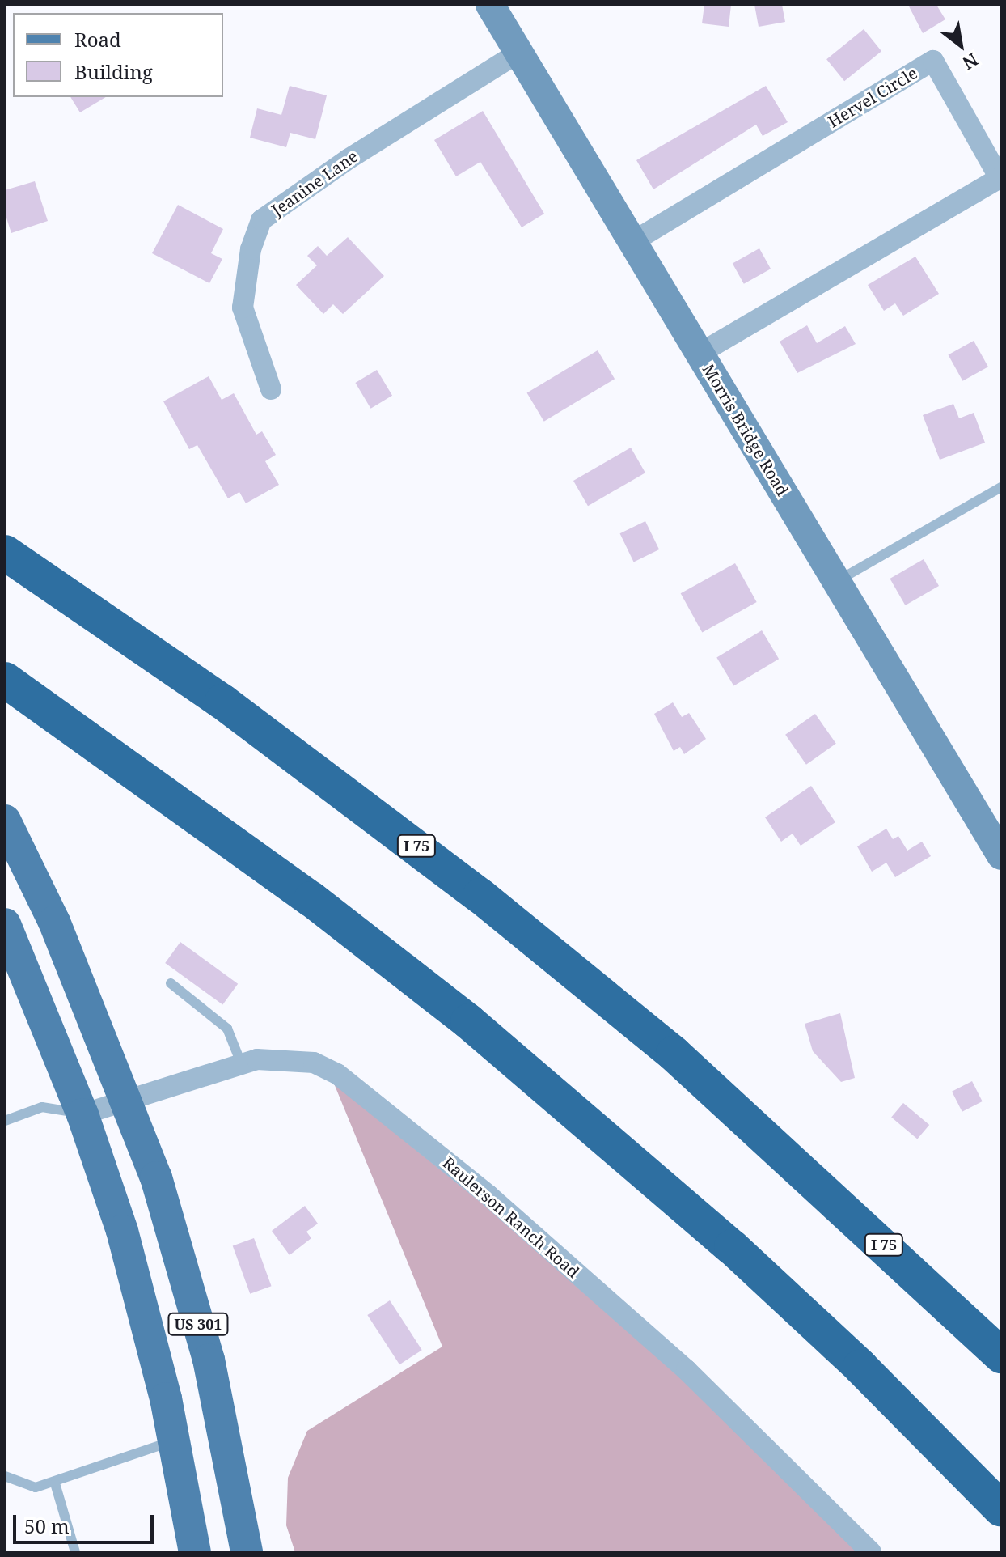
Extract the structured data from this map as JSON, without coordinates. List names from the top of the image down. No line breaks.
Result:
{"streets":{"highway":["I 75"],"main road":["US 301"],"street":["Hervel Circle","Jeanine Lane","Morris Bridge Road","Raulerson Ranch Road"]},"crossings":[["Hervel Circle","Morris Bridge Road"],["Jeanine Lane","Morris Bridge Road"],["Raulerson Ranch Road","US 301"]],"legend":["Road","Building"],"scale_bar":"50 m","north":"bottom right"}
